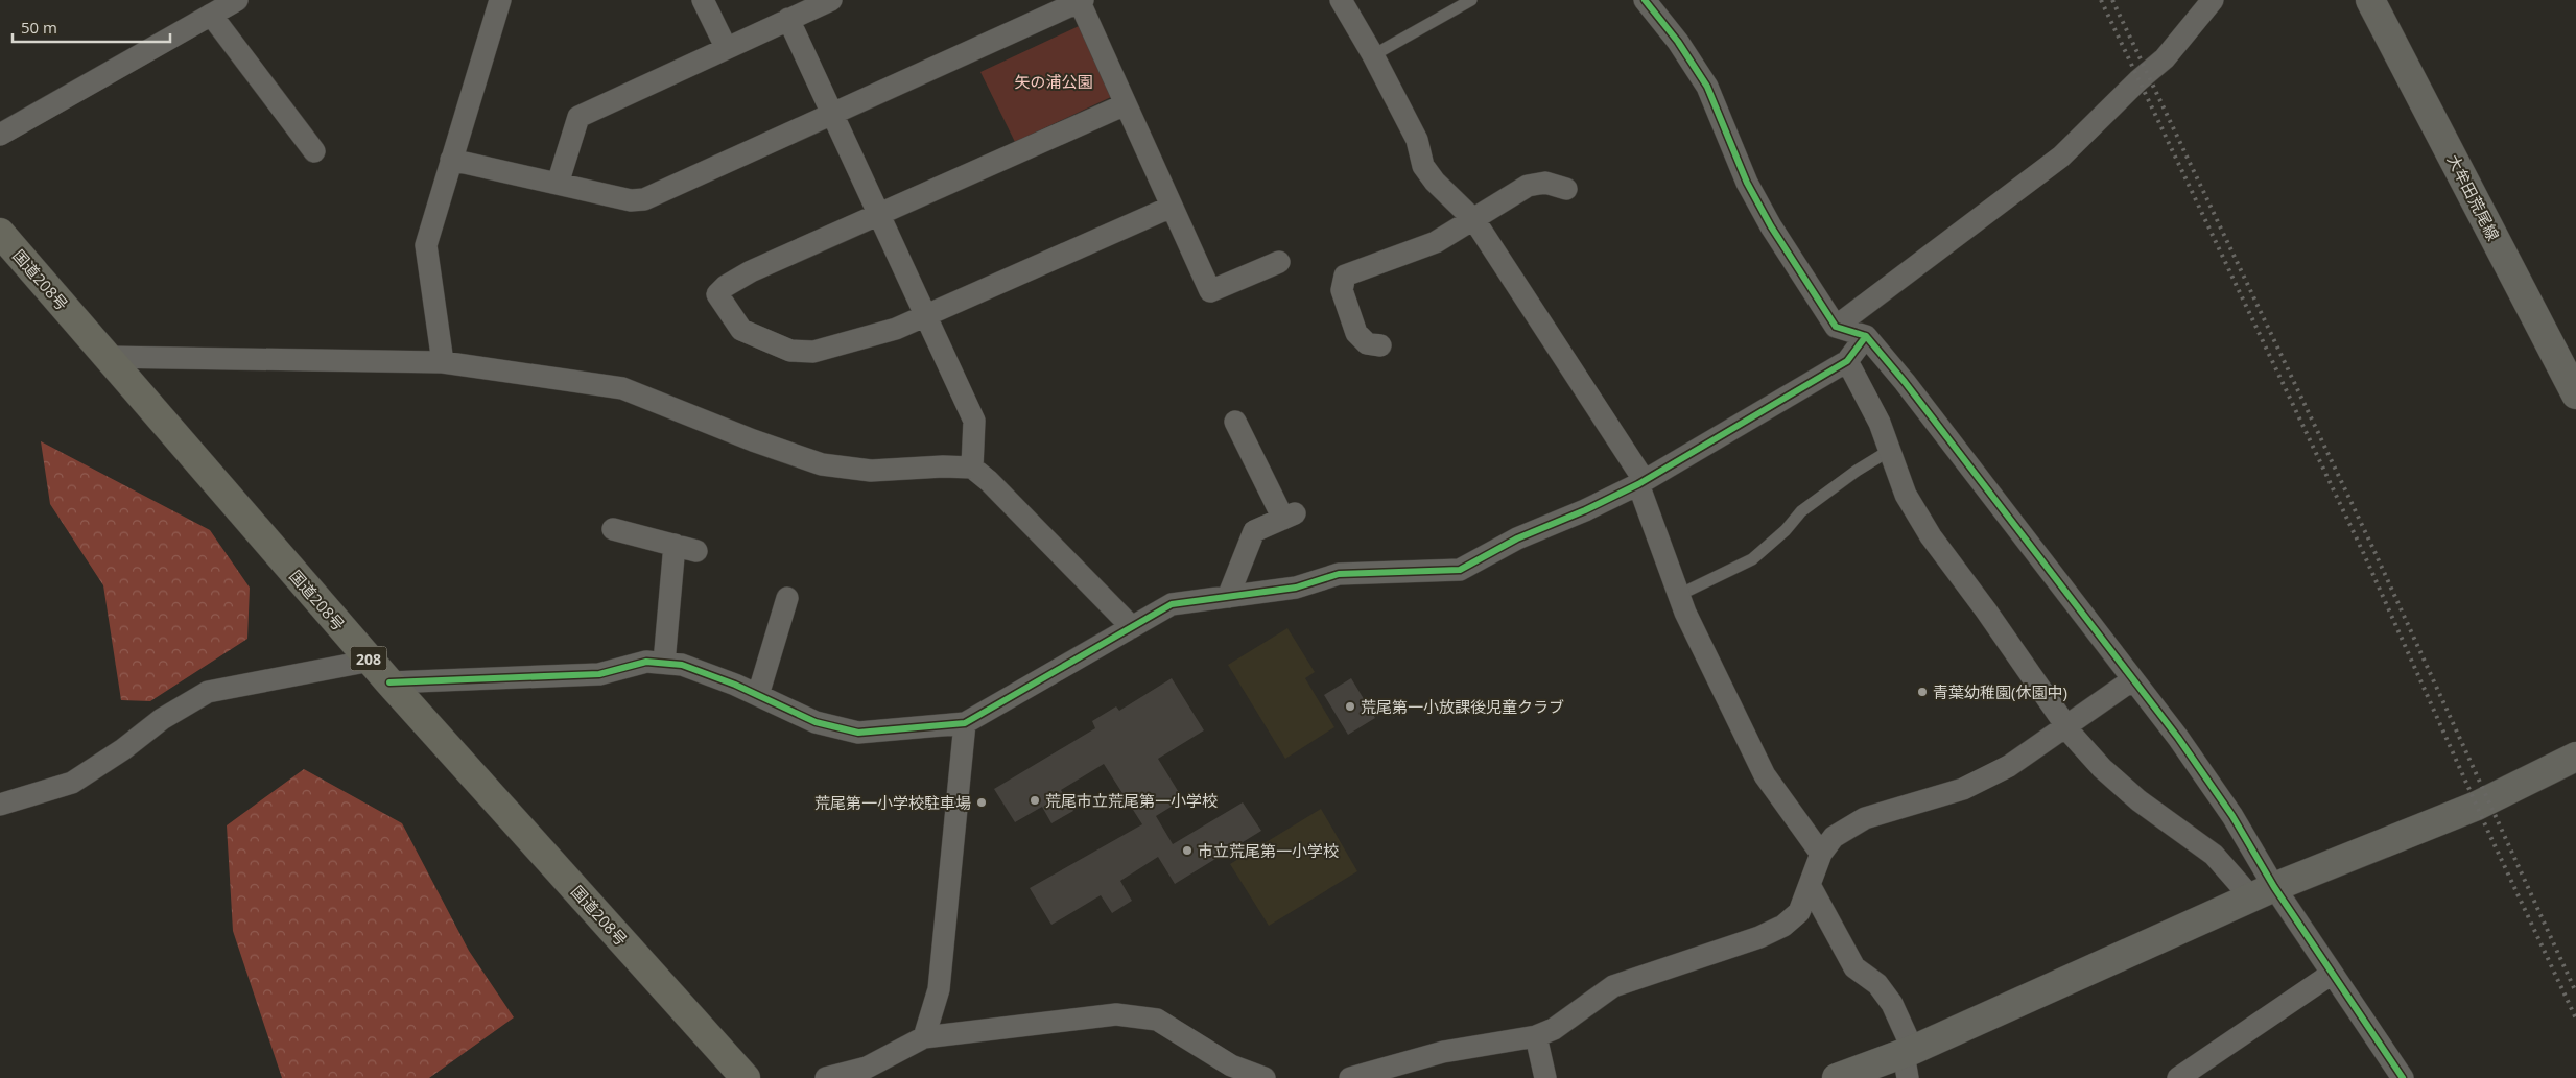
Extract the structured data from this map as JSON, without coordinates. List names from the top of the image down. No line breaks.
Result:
{"streets":{"highway":["国道208号","208"],"street":["大牟田荒尾線"]},"parks":["矢の浦公園"],"places":["青葉幼稚園(休園中)","荒尾第一小放課後児童クラブ","荒尾市立荒尾第一小学校","荒尾第一小学校駐車場","市立荒尾第一小学校"],"scale_bar":"50 m"}
